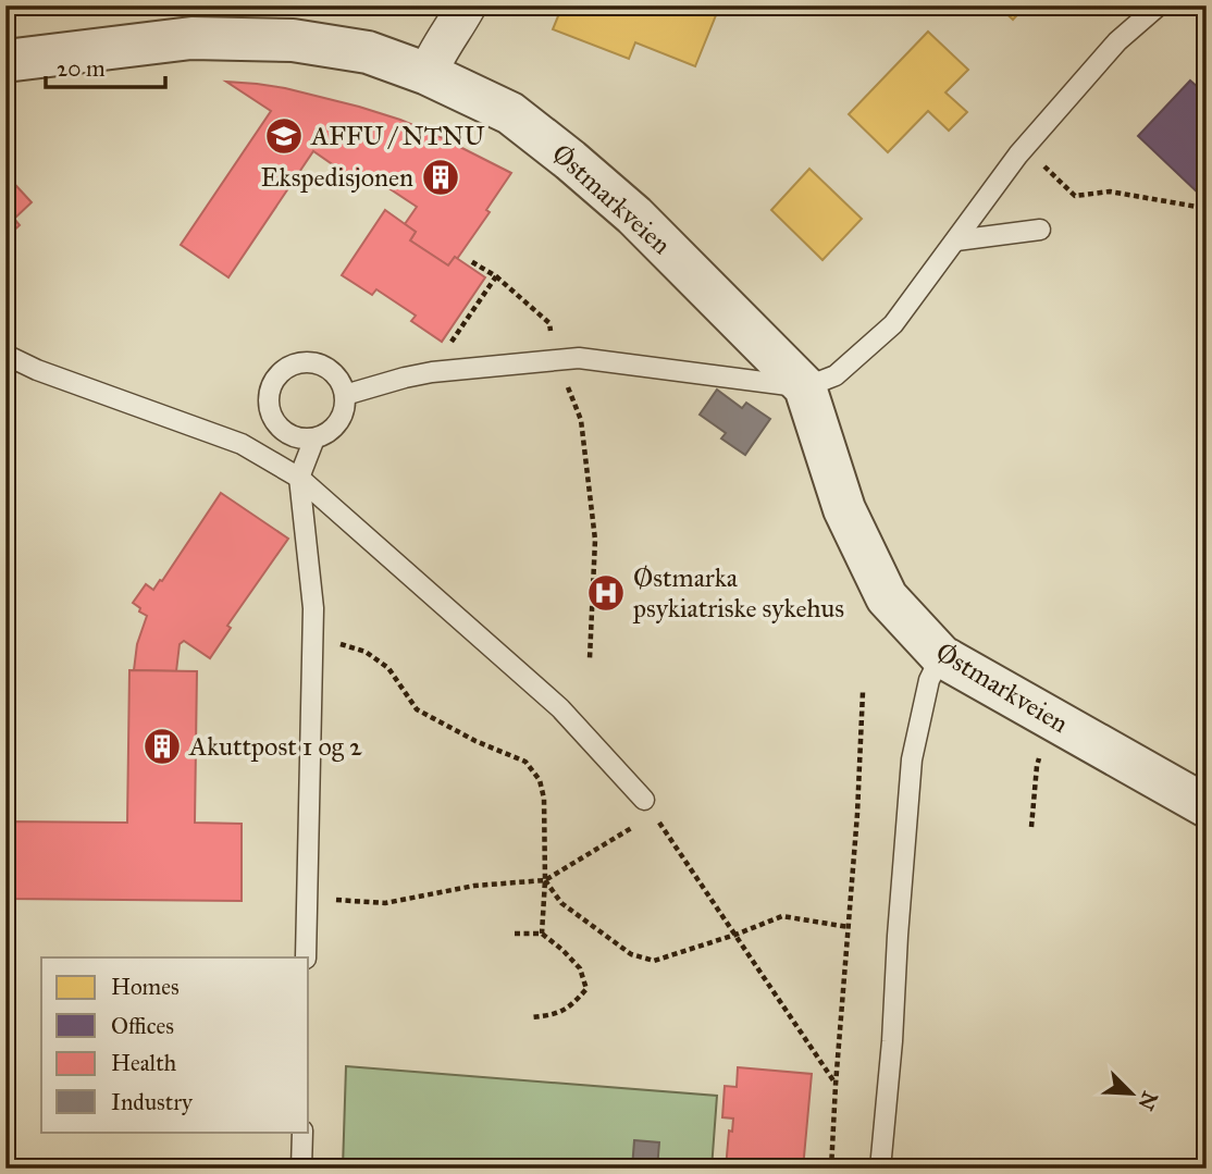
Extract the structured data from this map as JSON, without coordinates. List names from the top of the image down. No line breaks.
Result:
{"streets":{"street":["Østmarkveien"]},"places":{"school or university":["AFFU / NTNU"],"building":["Ekspedisjonen","Akuttpost 1 og 2"],"hospital":["Østmarka psykiatriske sykehus"]},"legend":["Homes","Offices","Health","Industry"],"scale_bar":"20 m","north":"bottom right"}
